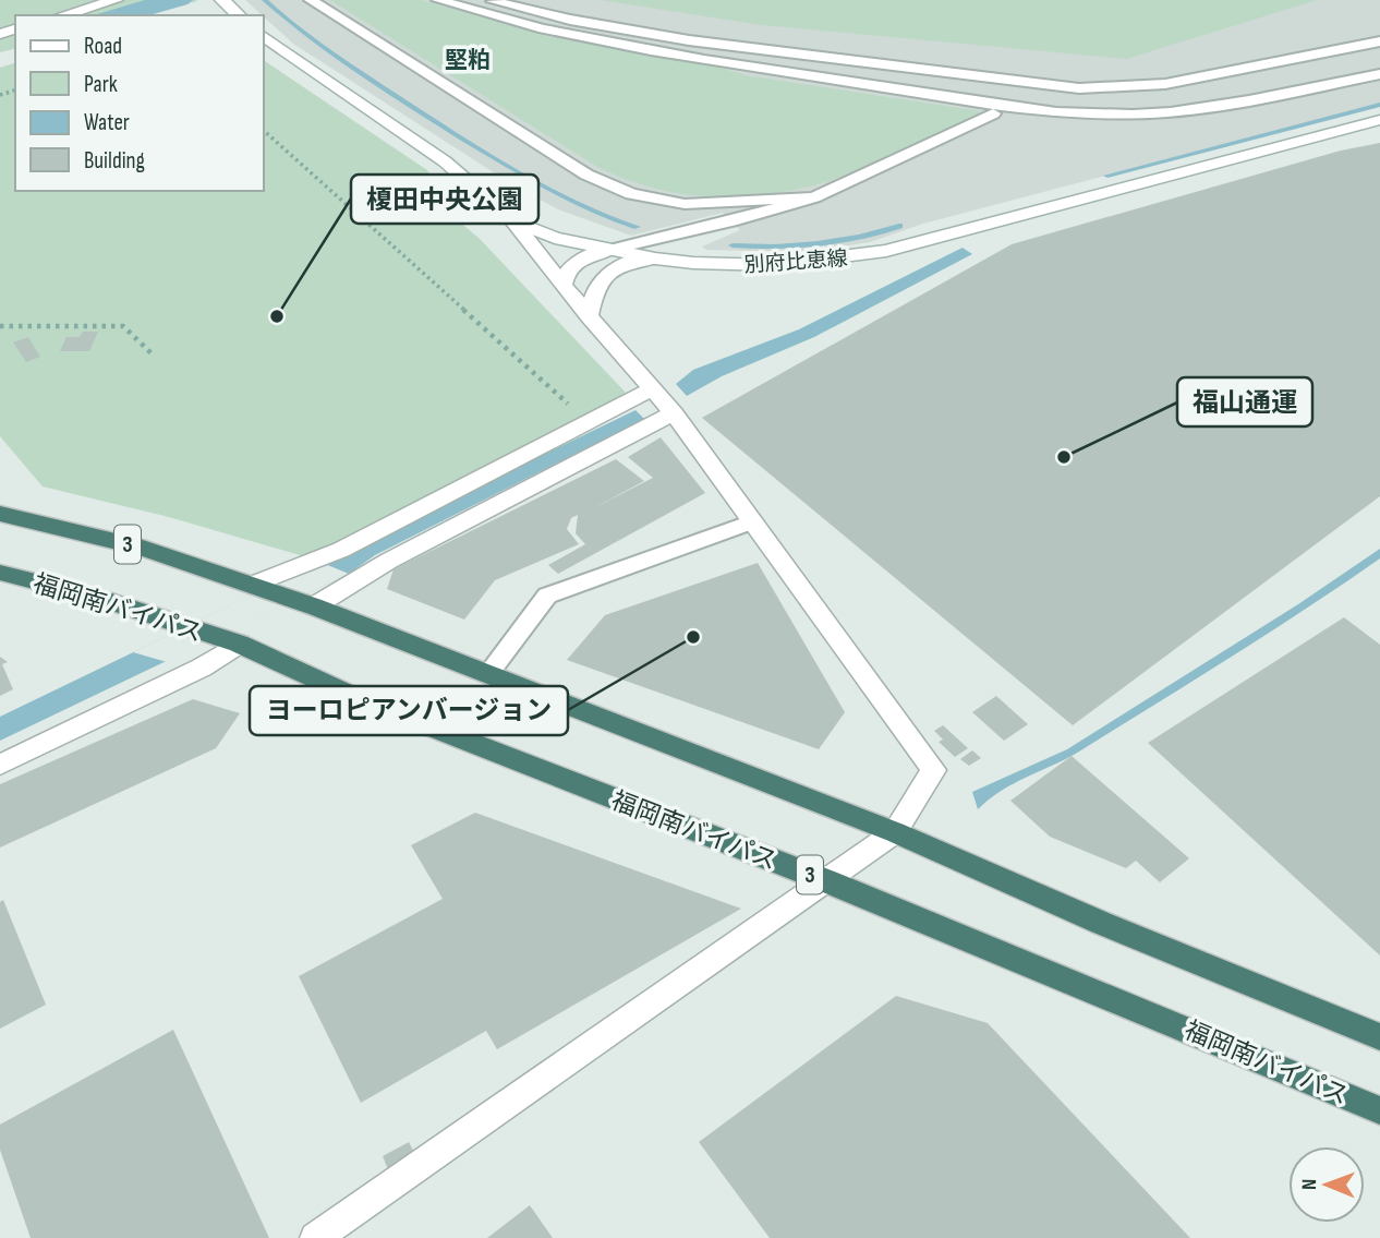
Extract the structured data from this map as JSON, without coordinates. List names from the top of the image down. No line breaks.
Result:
{"streets":{"highway":["3","福岡南バイパス"],"street":["別府比恵線"]},"districts":["堅粕"],"places":["榎田中央公園","福山通運","ヨーロピアンバージョン"],"legend":["Road","Park","Water","Building"],"north":"left"}
